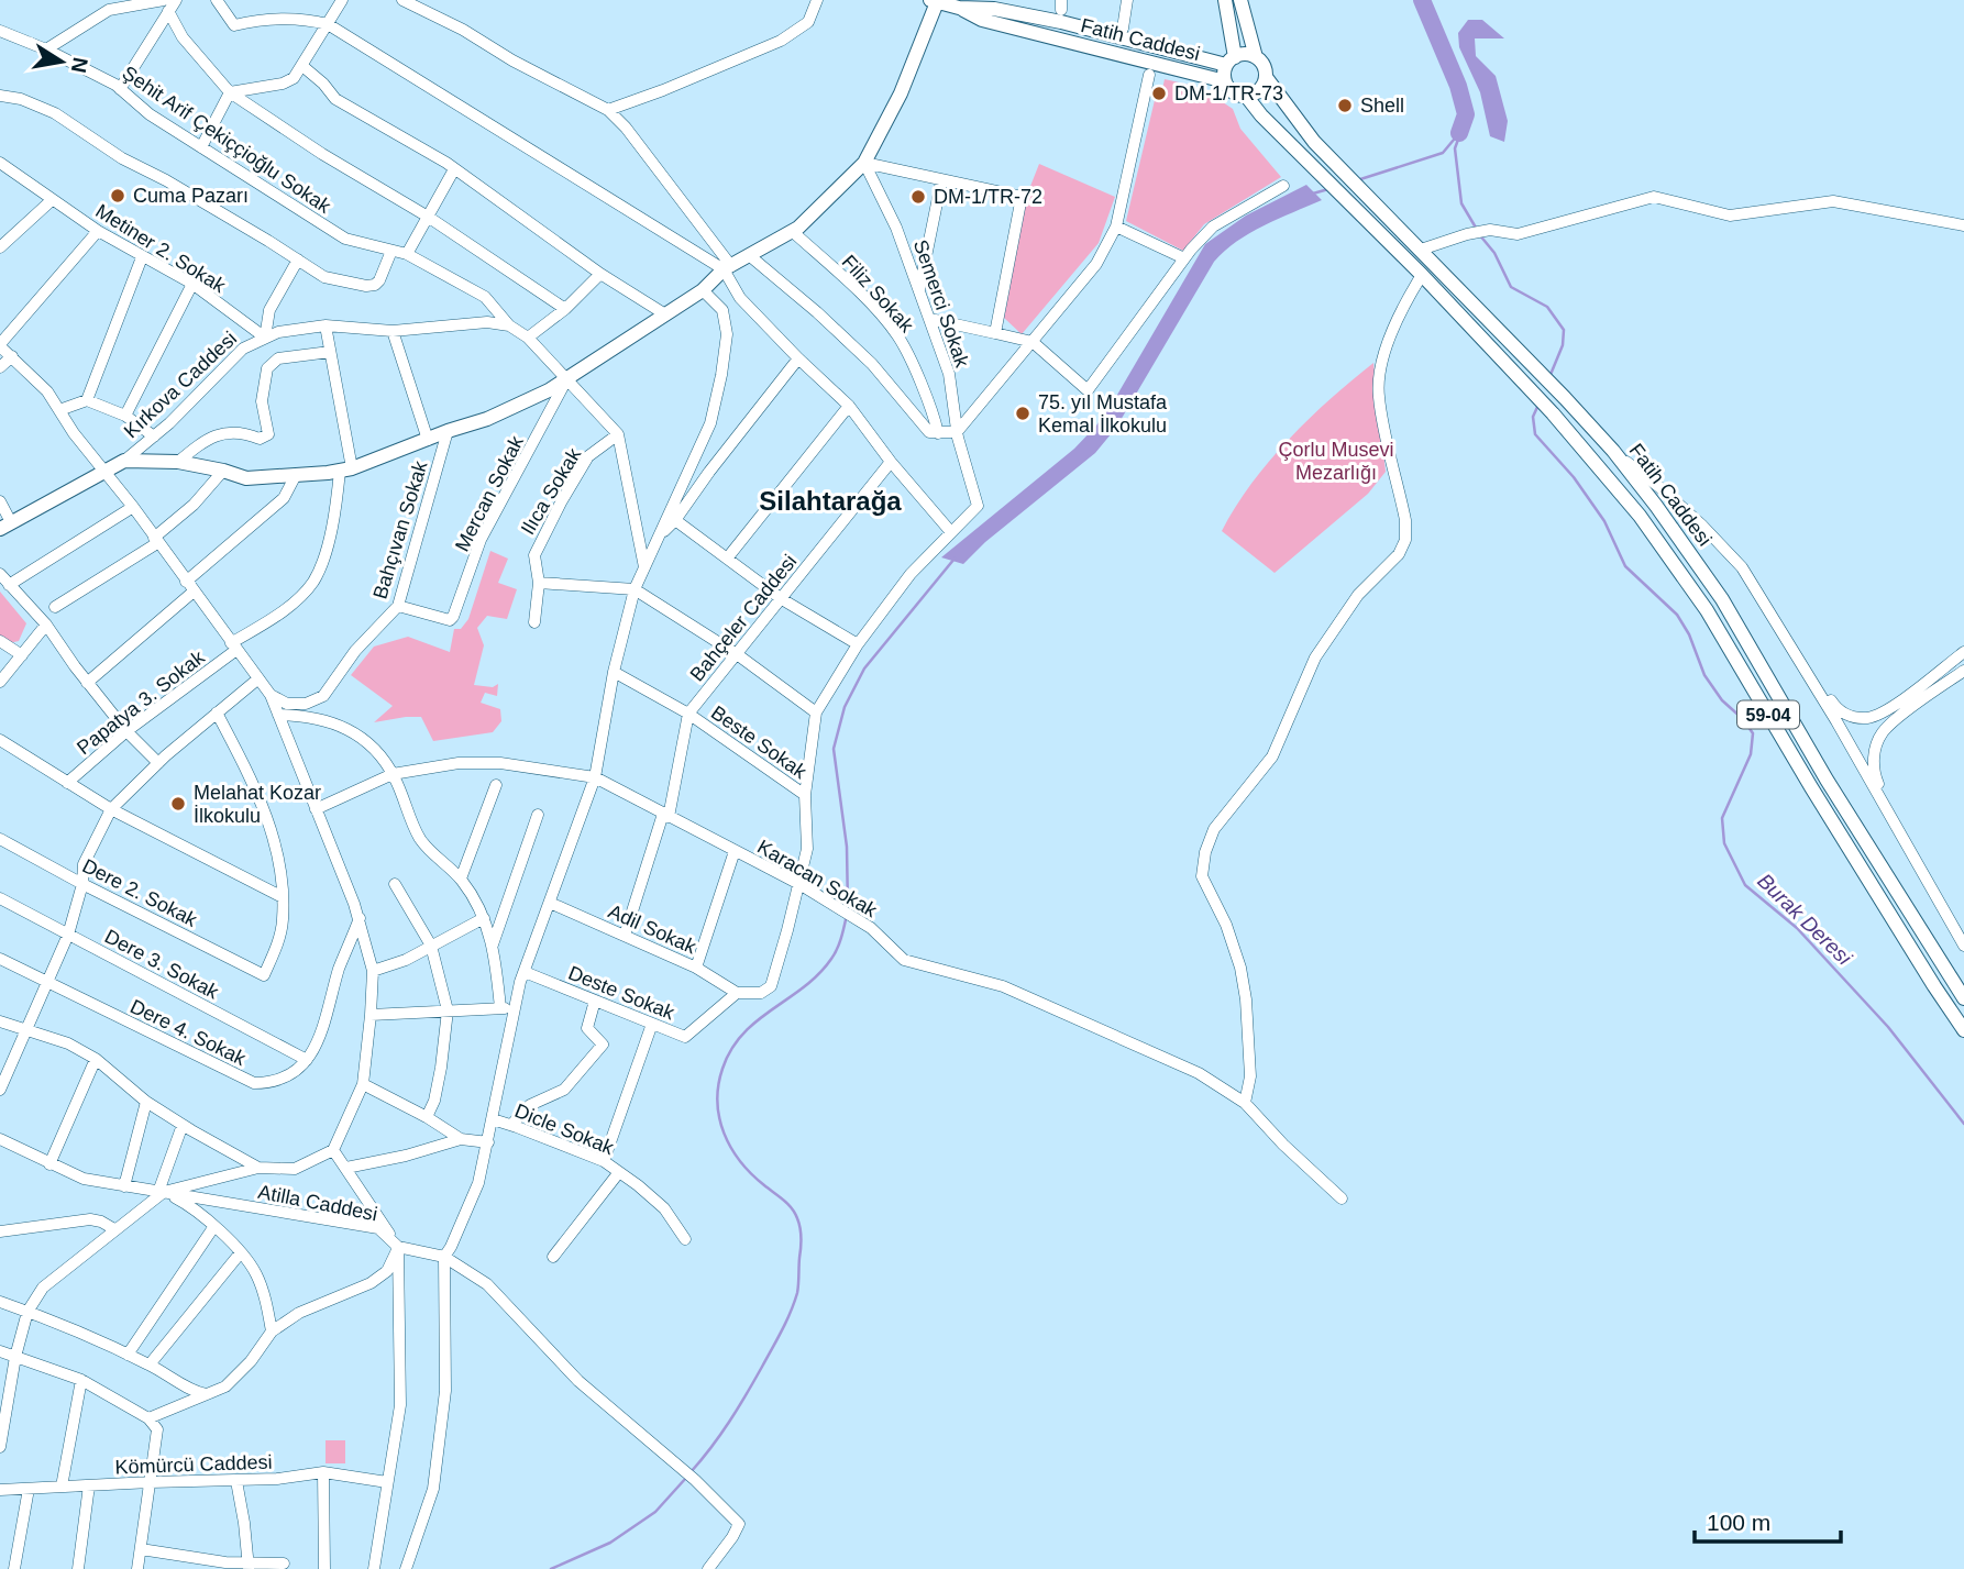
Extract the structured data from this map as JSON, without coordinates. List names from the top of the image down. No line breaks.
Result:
{"streets":{"main road":["Fatih Caddesi","Kırkova Caddesi","59-04"],"street":["Şehit Arif Çekiççioğlu Sokak","Metiner 2. Sokak","Filiz Sokak","Semerci Sokak","Ilıca Sokak","Mercan Sokak","Bahçıvan Sokak","Bahçeler Caddesi","Papatya 3. Sokak","Beste Sokak","Karacan Sokak","Dere 2. Sokak","Adil Sokak","Dere 3. Sokak","Deste Sokak","Dere 4. Sokak","Dicle Sokak","Atilla Caddesi","Kömürcü Caddesi"]},"crossings":[["Fatih Caddesi","59-04"],["Şehit Arif Çekiççioğlu Sokak","Kırkova Caddesi"],["Metiner 2. Sokak","Kırkova Caddesi"],["Kırkova Caddesi","Papatya 3. Sokak"],["Mercan Sokak","Bahçıvan Sokak"],["Bahçeler Caddesi","Beste Sokak"],["Bahçeler Caddesi","Karacan Sokak"],["Bahçeler Caddesi","Adil Sokak"],["Adil Sokak","Deste Sokak"],["Dere 3. Sokak","Dere 4. Sokak"]],"districts":["Silahtarağa"],"water":["Burak Deresi"],"parks":["Çorlu Musevi Mezarlığı"],"places":["DM-1/TR-73","Shell","Cuma Pazarı","DM-1/TR-72","75. yıl Mustafa Kemal İlkokulu","Melahat Kozar İlkokulu"],"scale_bar":"100 m","north":"right"}
